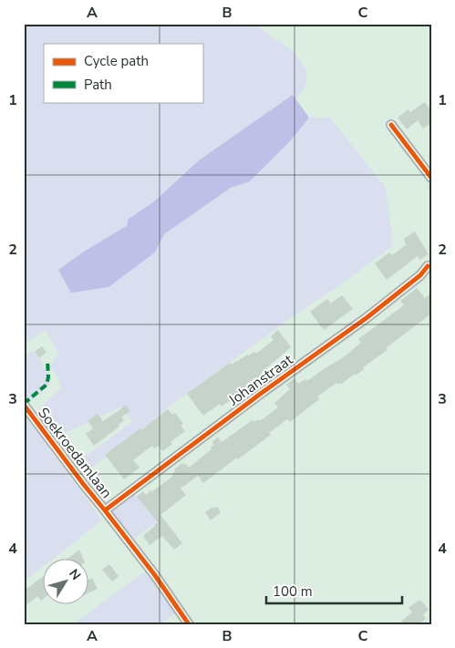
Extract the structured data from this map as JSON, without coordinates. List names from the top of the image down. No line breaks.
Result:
{"streets":{"street":["Johanstraat","Soekroedamlaan"]},"crossings":[["Johanstraat","Soekroedamlaan"]],"legend":["Cycle path","Path"],"scale_bar":"100 m","north":"top right","grid":{"columns":["A","B","C"],"rows":["1","2","3","4"]}}
